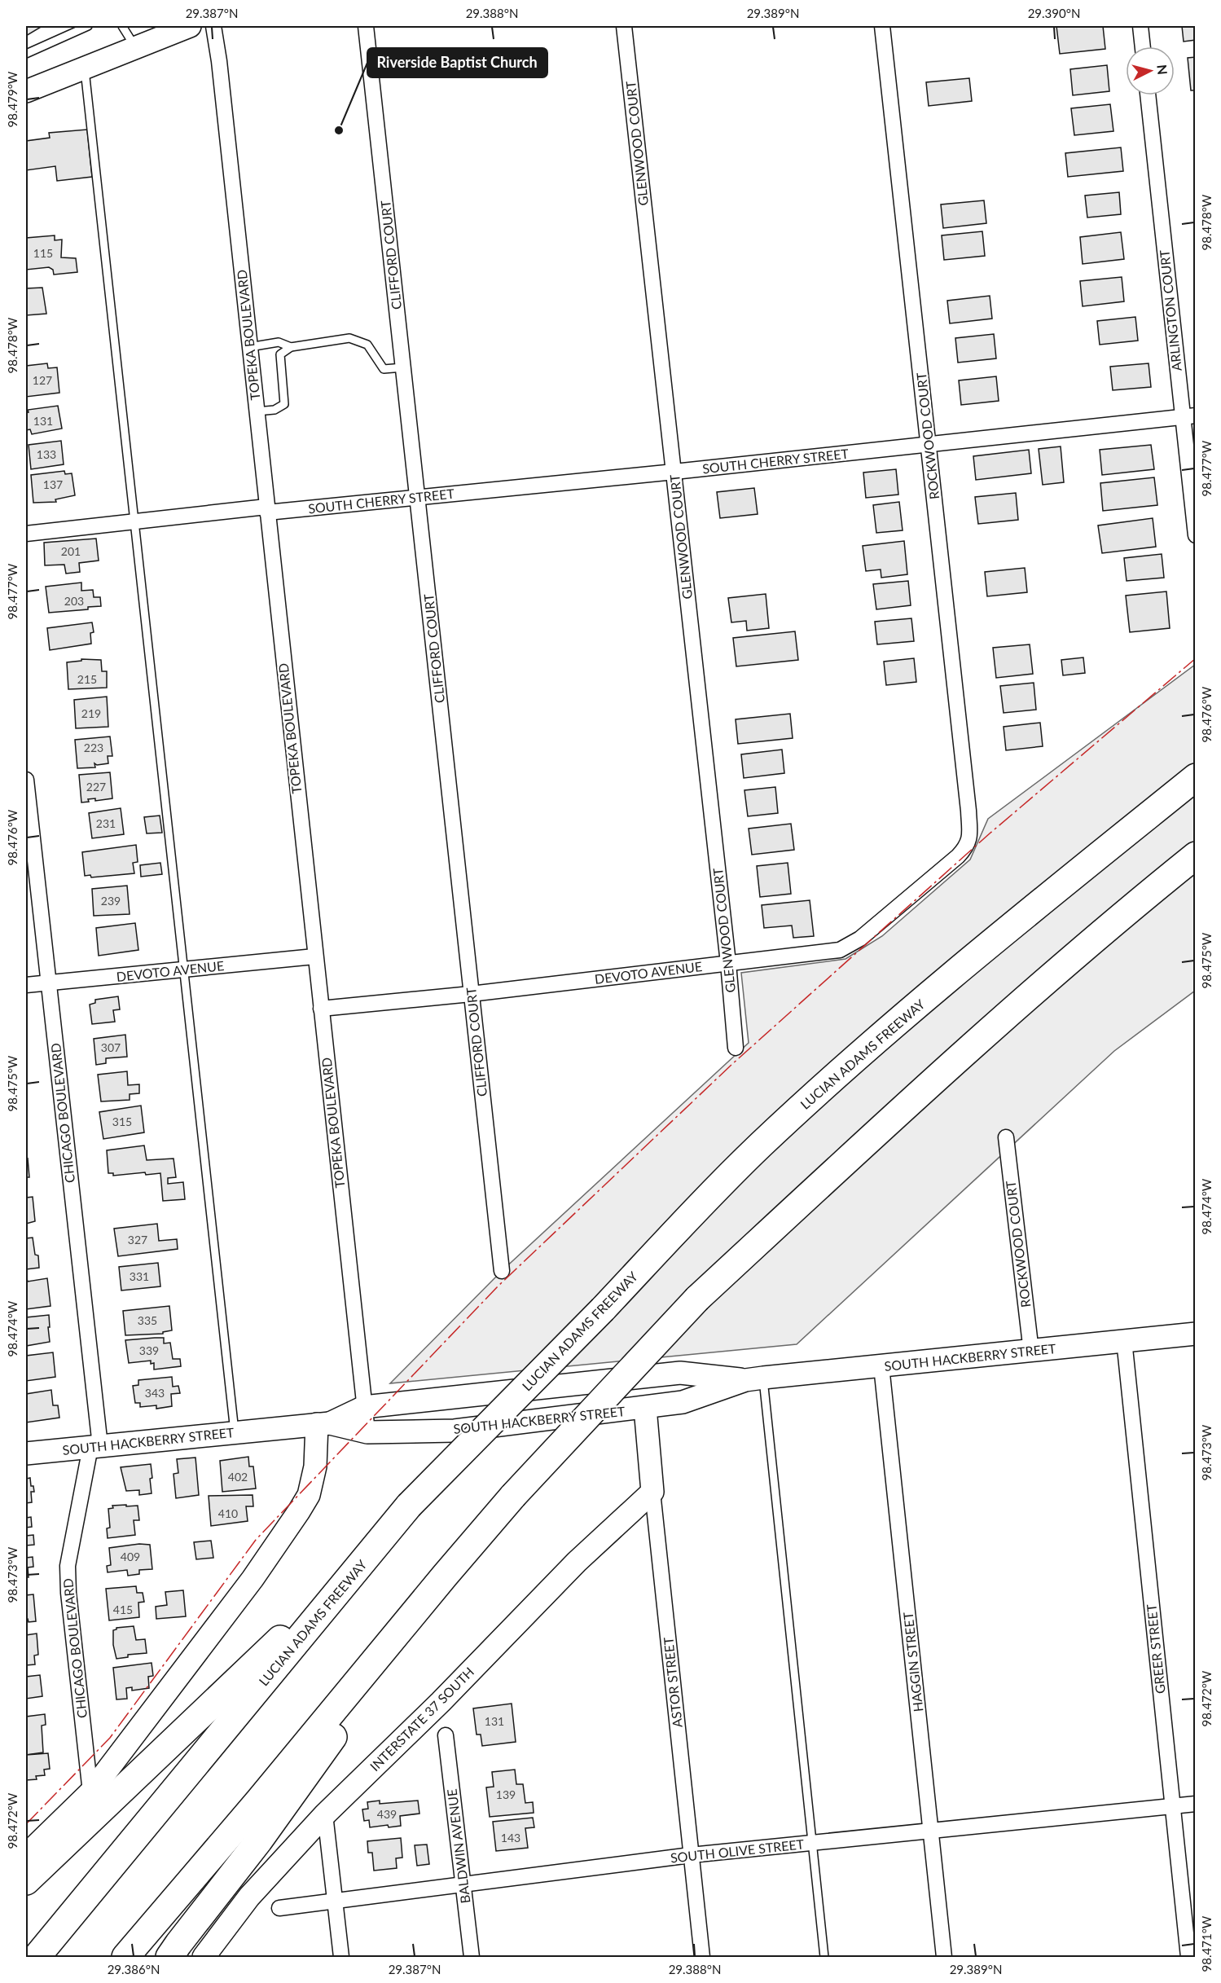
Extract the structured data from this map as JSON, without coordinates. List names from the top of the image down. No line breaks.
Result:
{"streets":{"highway":["LUCIAN ADAMS FREEWAY"],"main road":["SOUTH HACKBERRY STREET","ASTOR STREET","INTERSTATE 37 SOUTH"],"street":["GLENWOOD COURT","CLIFFORD COURT","ARLINGTON COURT","TOPEKA BOULEVARD","ROCKWOOD COURT","SOUTH CHERRY STREET","DEVOTO AVENUE","CHICAGO BOULEVARD","GREER STREET","HAGGIN STREET","BALDWIN AVENUE","SOUTH OLIVE STREET"]},"crossings":[["GLENWOOD COURT","SOUTH CHERRY STREET"],["GLENWOOD COURT","DEVOTO AVENUE"],["CLIFFORD COURT","SOUTH CHERRY STREET"],["CLIFFORD COURT","DEVOTO AVENUE"],["ARLINGTON COURT","SOUTH CHERRY STREET"],["TOPEKA BOULEVARD","SOUTH CHERRY STREET"],["TOPEKA BOULEVARD","DEVOTO AVENUE"],["TOPEKA BOULEVARD","SOUTH HACKBERRY STREET"],["ROCKWOOD COURT","SOUTH CHERRY STREET"],["ROCKWOOD COURT","DEVOTO AVENUE"],["ROCKWOOD COURT","SOUTH HACKBERRY STREET"],["DEVOTO AVENUE","CHICAGO BOULEVARD"],["CHICAGO BOULEVARD","SOUTH HACKBERRY STREET"],["SOUTH HACKBERRY STREET","GREER STREET"],["SOUTH HACKBERRY STREET","HAGGIN STREET"],["SOUTH HACKBERRY STREET","ASTOR STREET"],["GREER STREET","SOUTH OLIVE STREET"],["HAGGIN STREET","SOUTH OLIVE STREET"],["ASTOR STREET","INTERSTATE 37 SOUTH"],["ASTOR STREET","SOUTH OLIVE STREET"],["BALDWIN AVENUE","SOUTH OLIVE STREET"]],"places":["Riverside Baptist Church"],"house_numbers":["115","127","131","133","137","201","203","215","219","223","227","231","239","307","315","327","331","335","339","343","402","410","409","415","131","139","439","143"],"north":"right","coordinates":["29.387°N","29.388°N","29.389°N","29.390°N","98.479°W","98.478°W","98.477°W","98.476°W","98.475°W","98.474°W","98.473°W","98.472°W","98.471°W","29.386°N"]}
